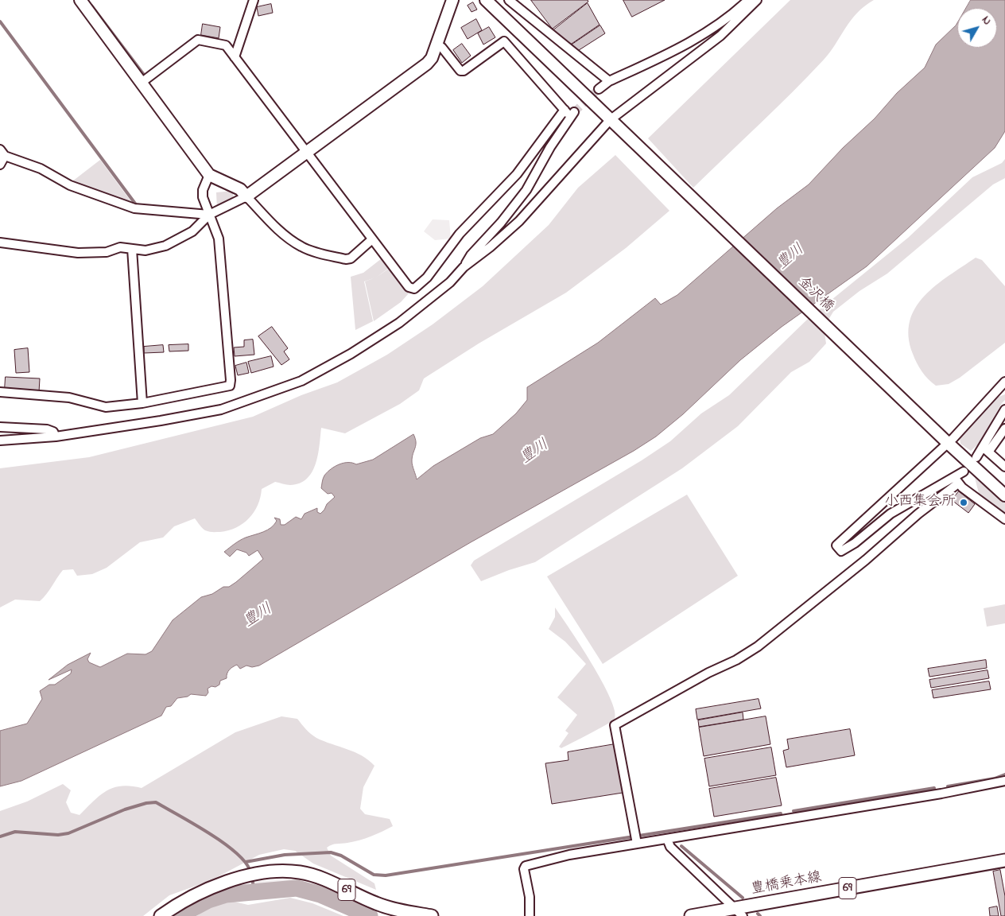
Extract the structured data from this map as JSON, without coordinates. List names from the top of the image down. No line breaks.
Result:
{"streets":{"main road":["金沢橋","豊橋乗本線","69"]},"water":["豊川"],"places":["小西集会所"],"north":"top right"}
